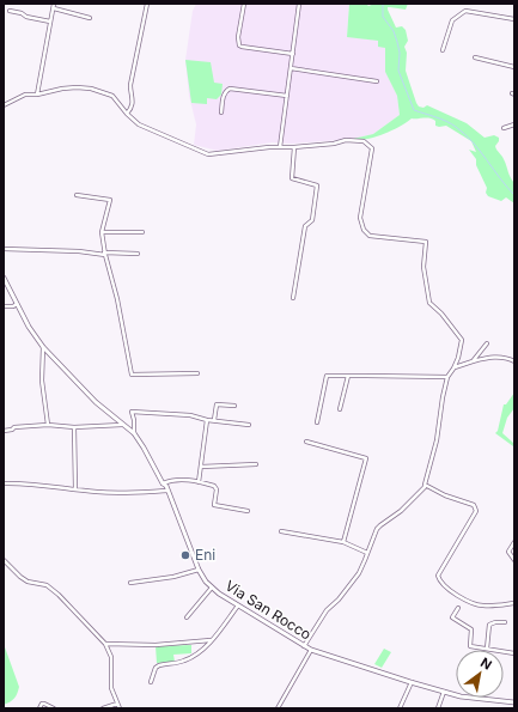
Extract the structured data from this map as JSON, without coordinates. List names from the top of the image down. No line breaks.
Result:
{"streets":{"street":["Via San Rocco"]},"places":["Eni"],"north":"top right"}
